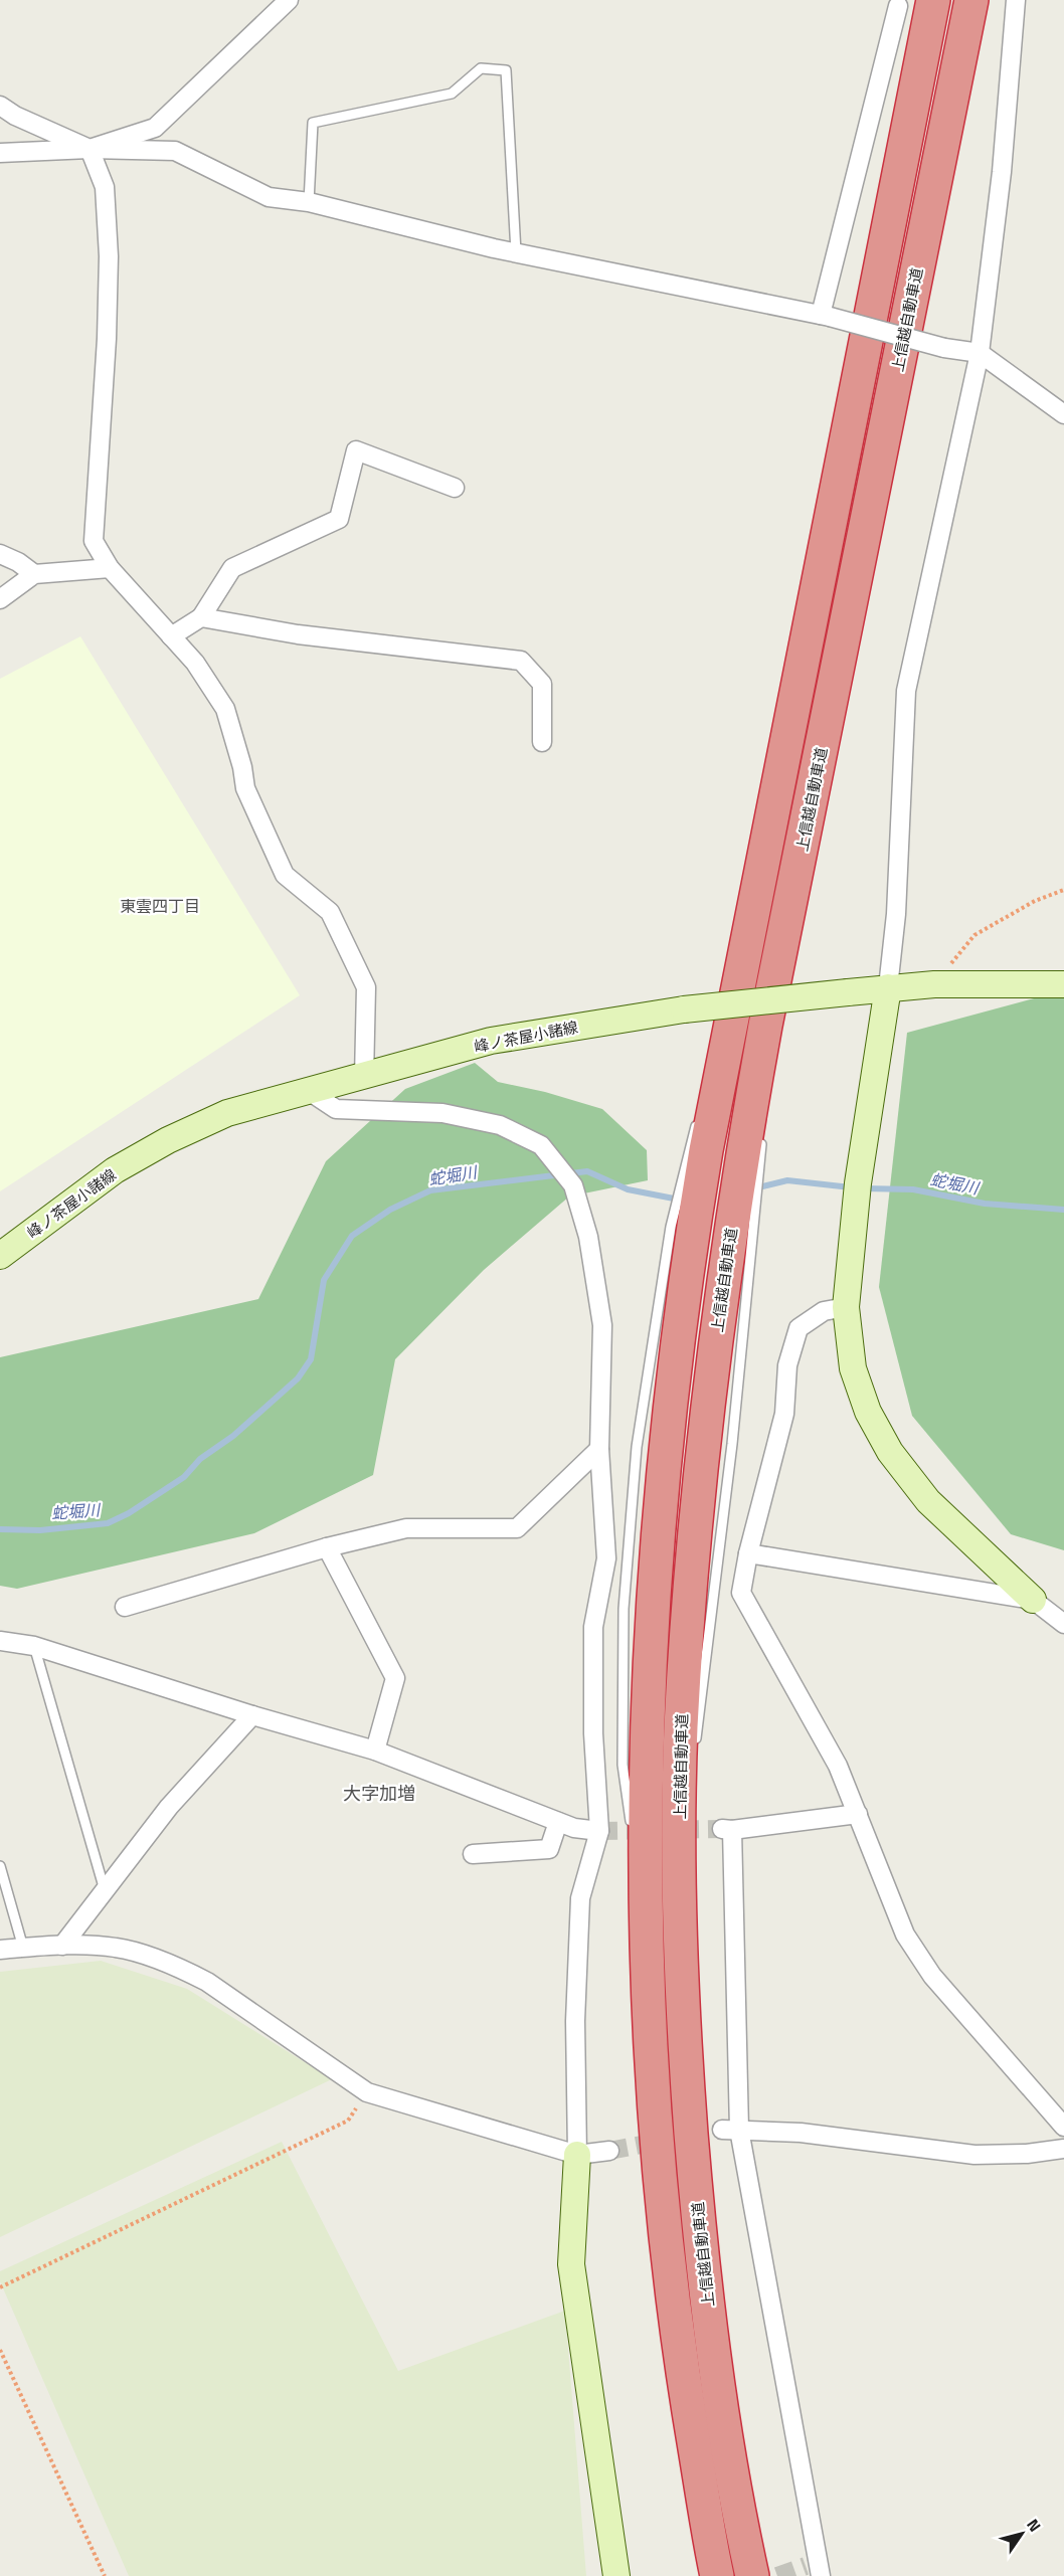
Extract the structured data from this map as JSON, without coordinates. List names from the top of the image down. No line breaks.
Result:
{"streets":{"highway":["上信越自動車道"],"main road":["峰ノ茶屋小諸線"]},"districts":["東雲四丁目","大字加増"],"water":["蛇堀川"],"north":"top right"}
